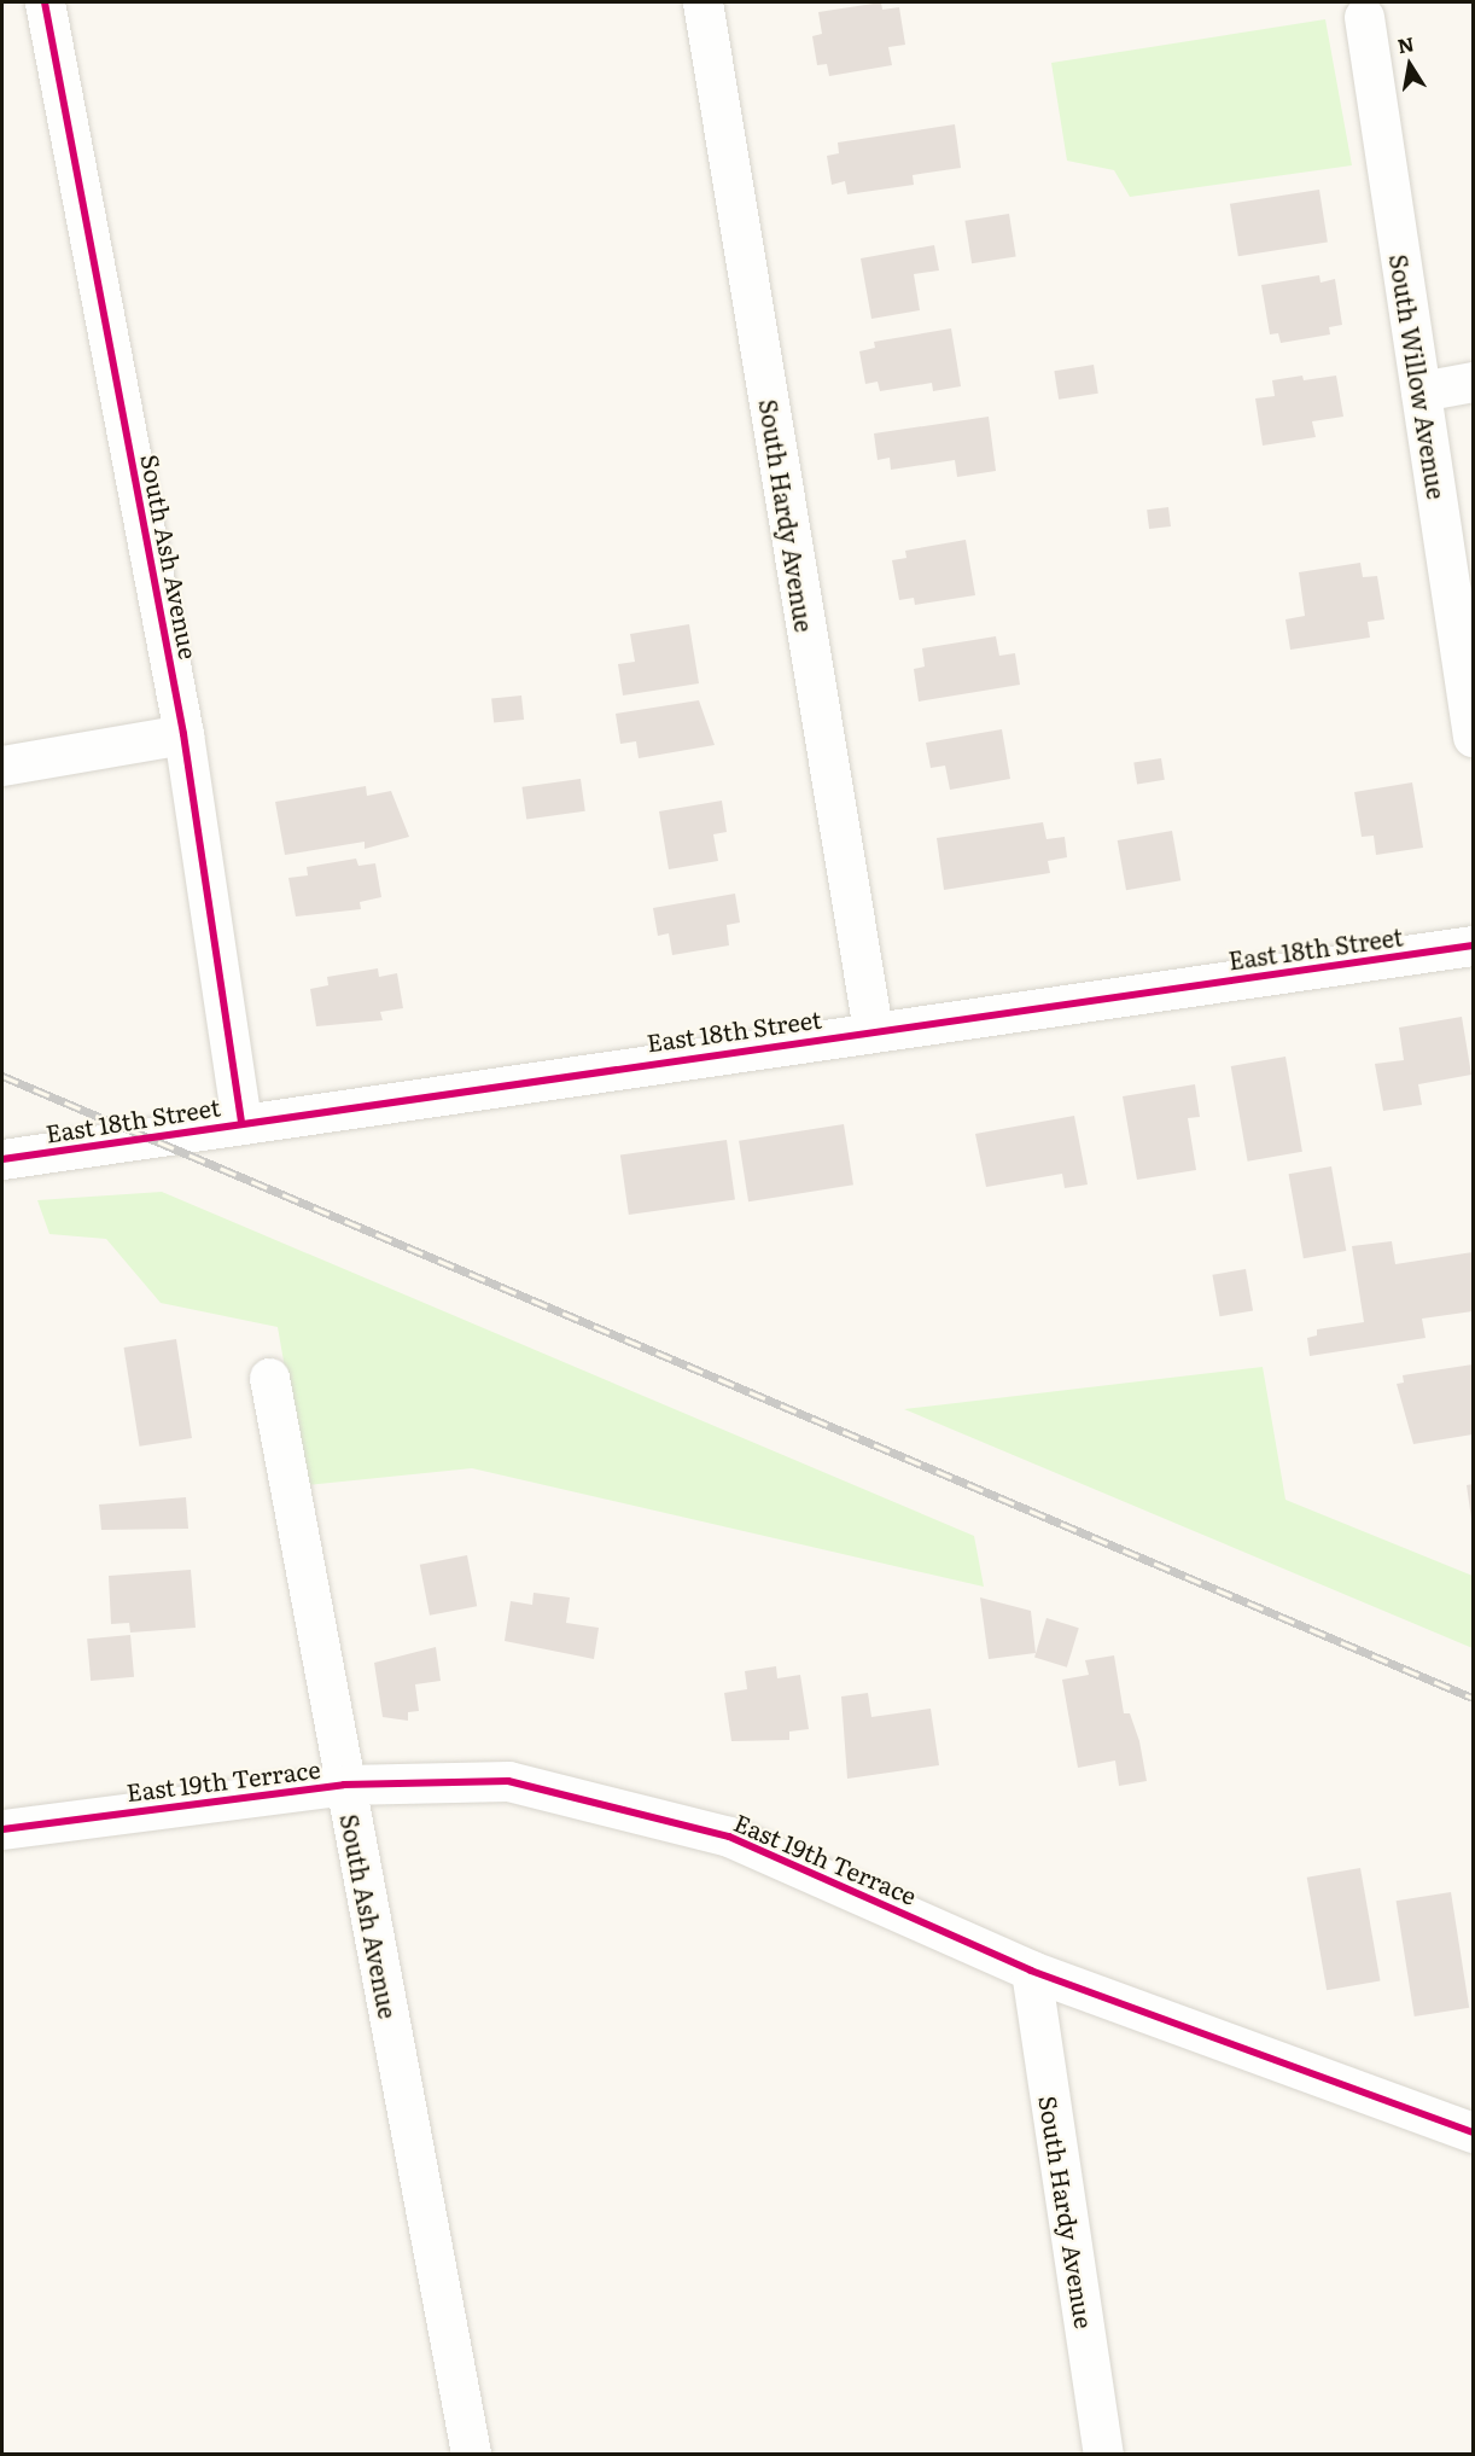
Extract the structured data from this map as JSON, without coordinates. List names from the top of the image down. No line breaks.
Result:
{"streets":{"street":["South Willow Avenue","South Hardy Avenue","South Ash Avenue","East 18th Street","East 19th Terrace"]},"crossings":[["South Hardy Avenue","East 18th Street"],["South Hardy Avenue","East 19th Terrace"],["South Ash Avenue","East 18th Street"],["South Ash Avenue","East 19th Terrace"]],"north":"top"}
